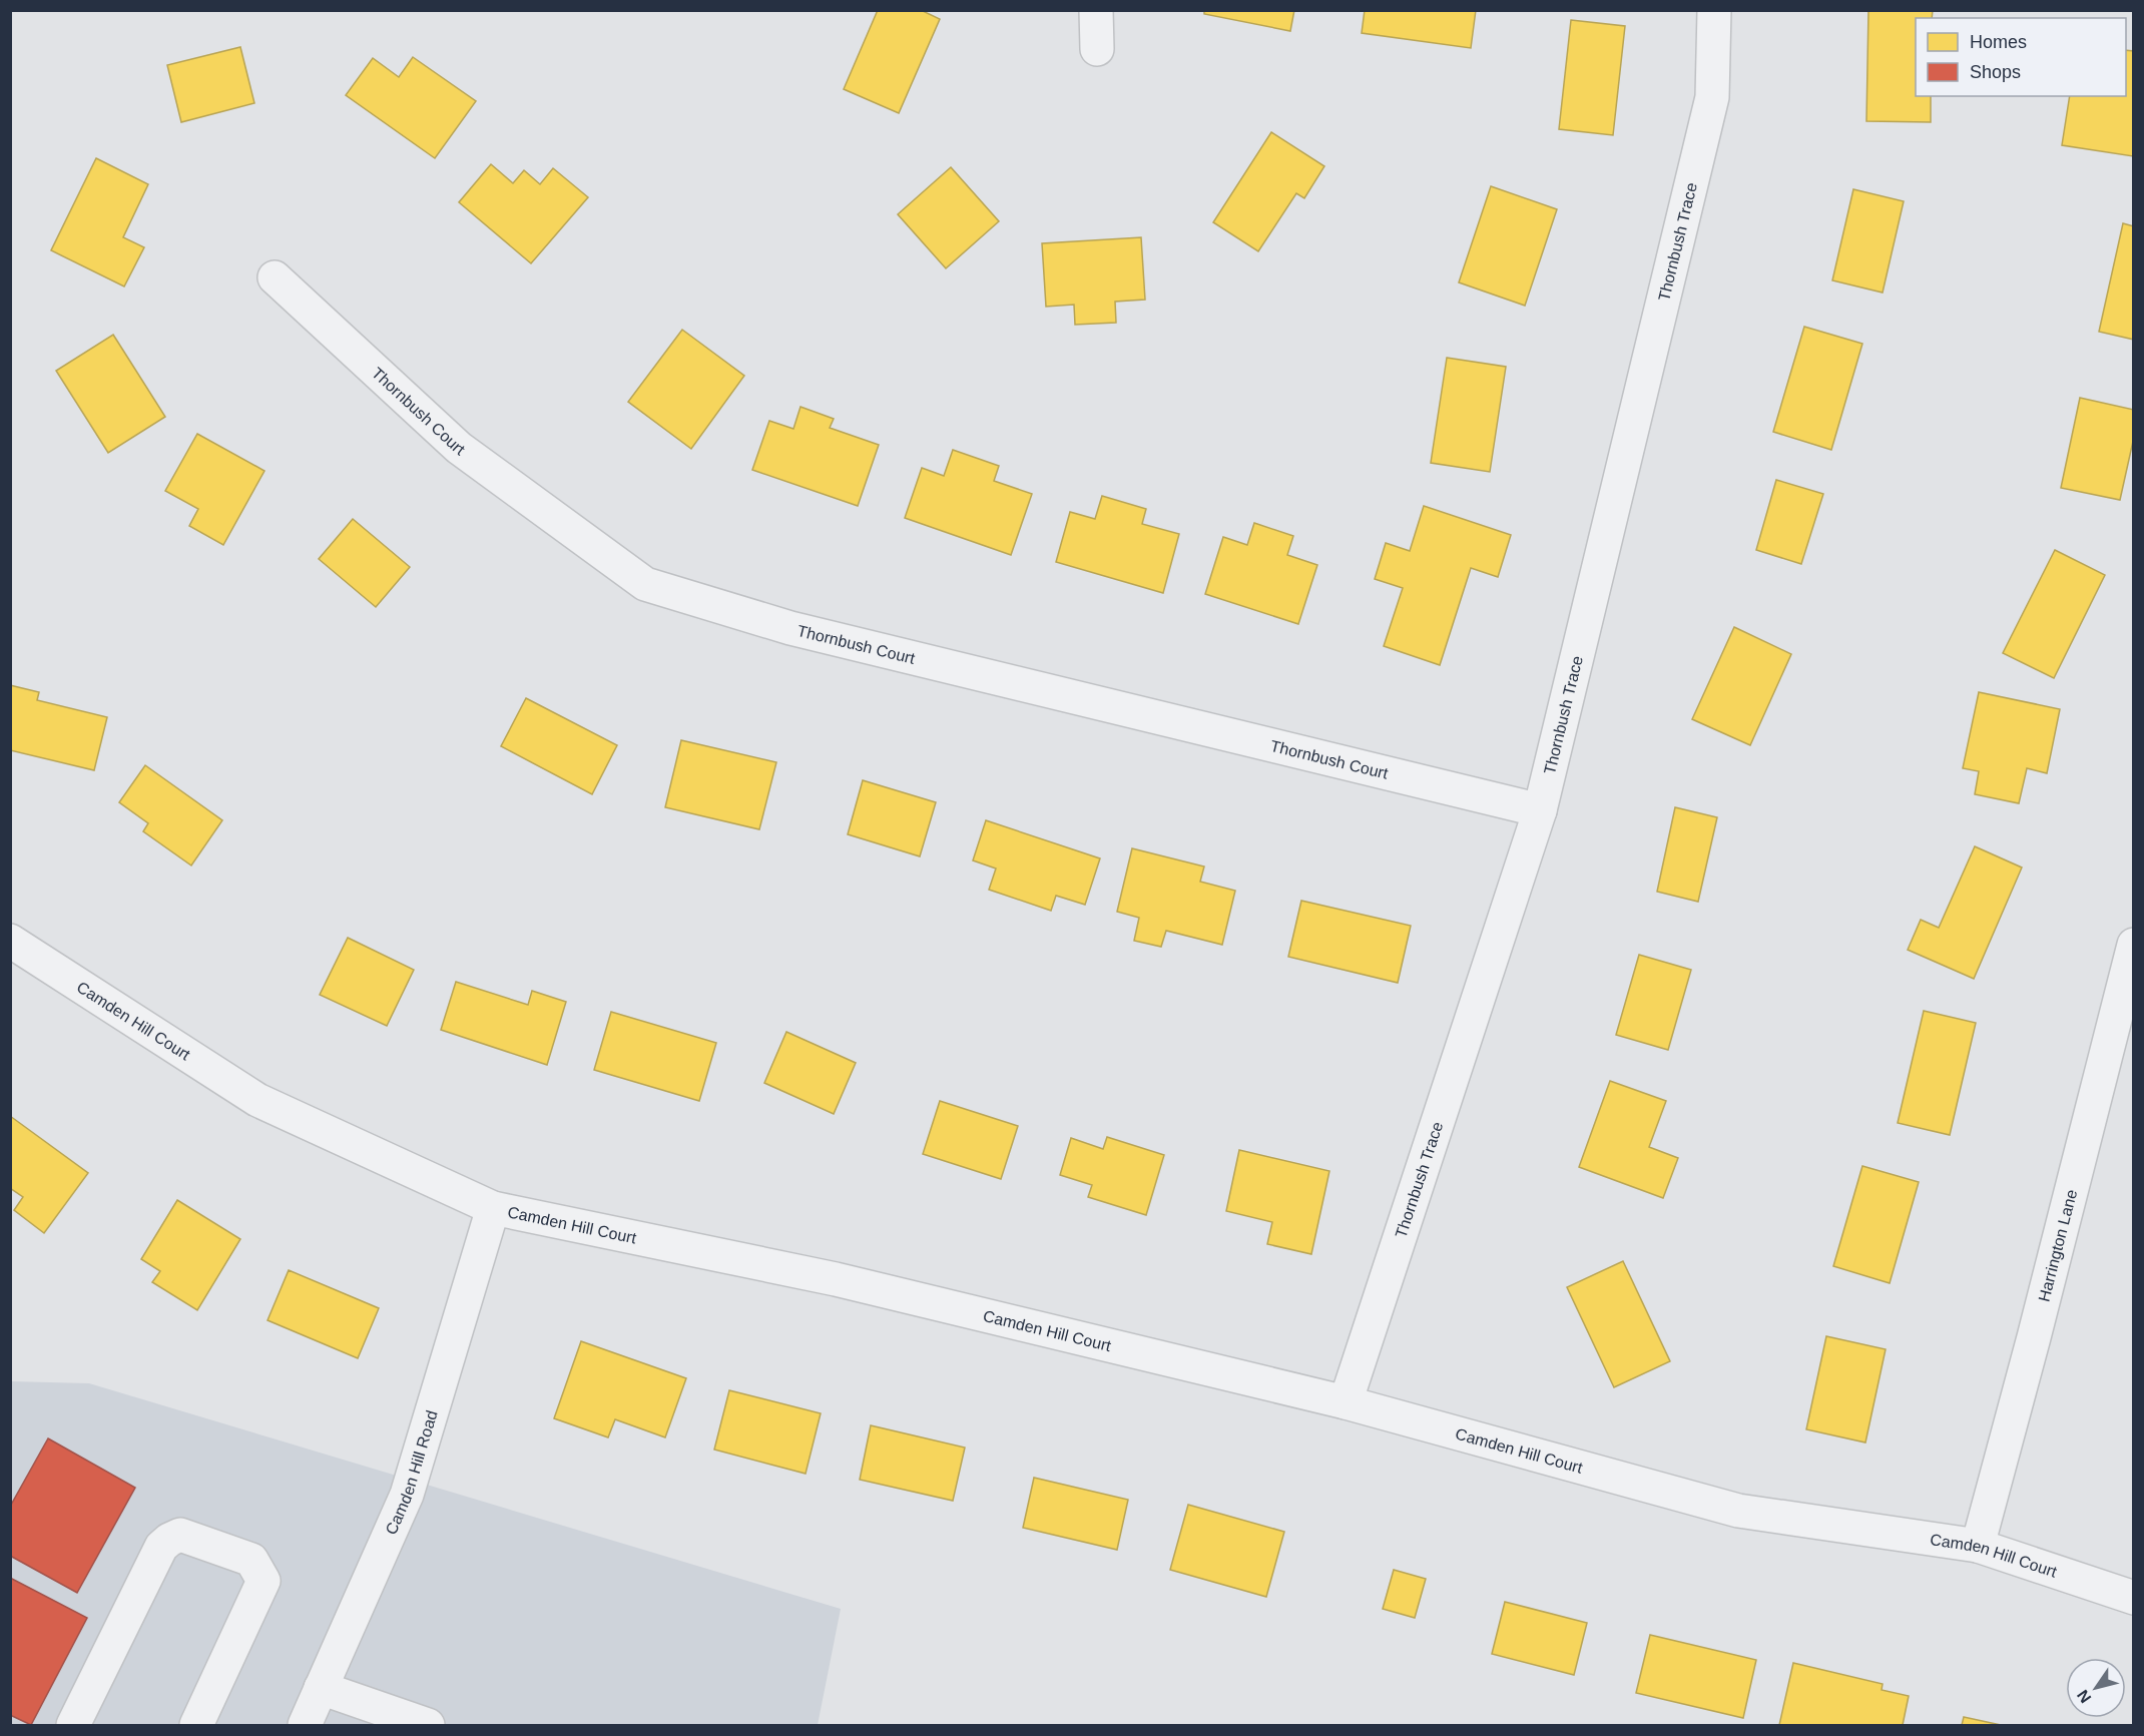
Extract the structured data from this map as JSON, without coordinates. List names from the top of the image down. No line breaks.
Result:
{"streets":{"street":["Thornbush Trace","Thornbush Court","Camden Hill Court","Harrington Lane","Camden Hill Road"]},"crossings":[["Thornbush Trace","Thornbush Court"],["Thornbush Trace","Camden Hill Court"],["Camden Hill Court","Harrington Lane"],["Camden Hill Court","Camden Hill Road"]],"legend":["Homes","Shops"],"north":"bottom left"}
